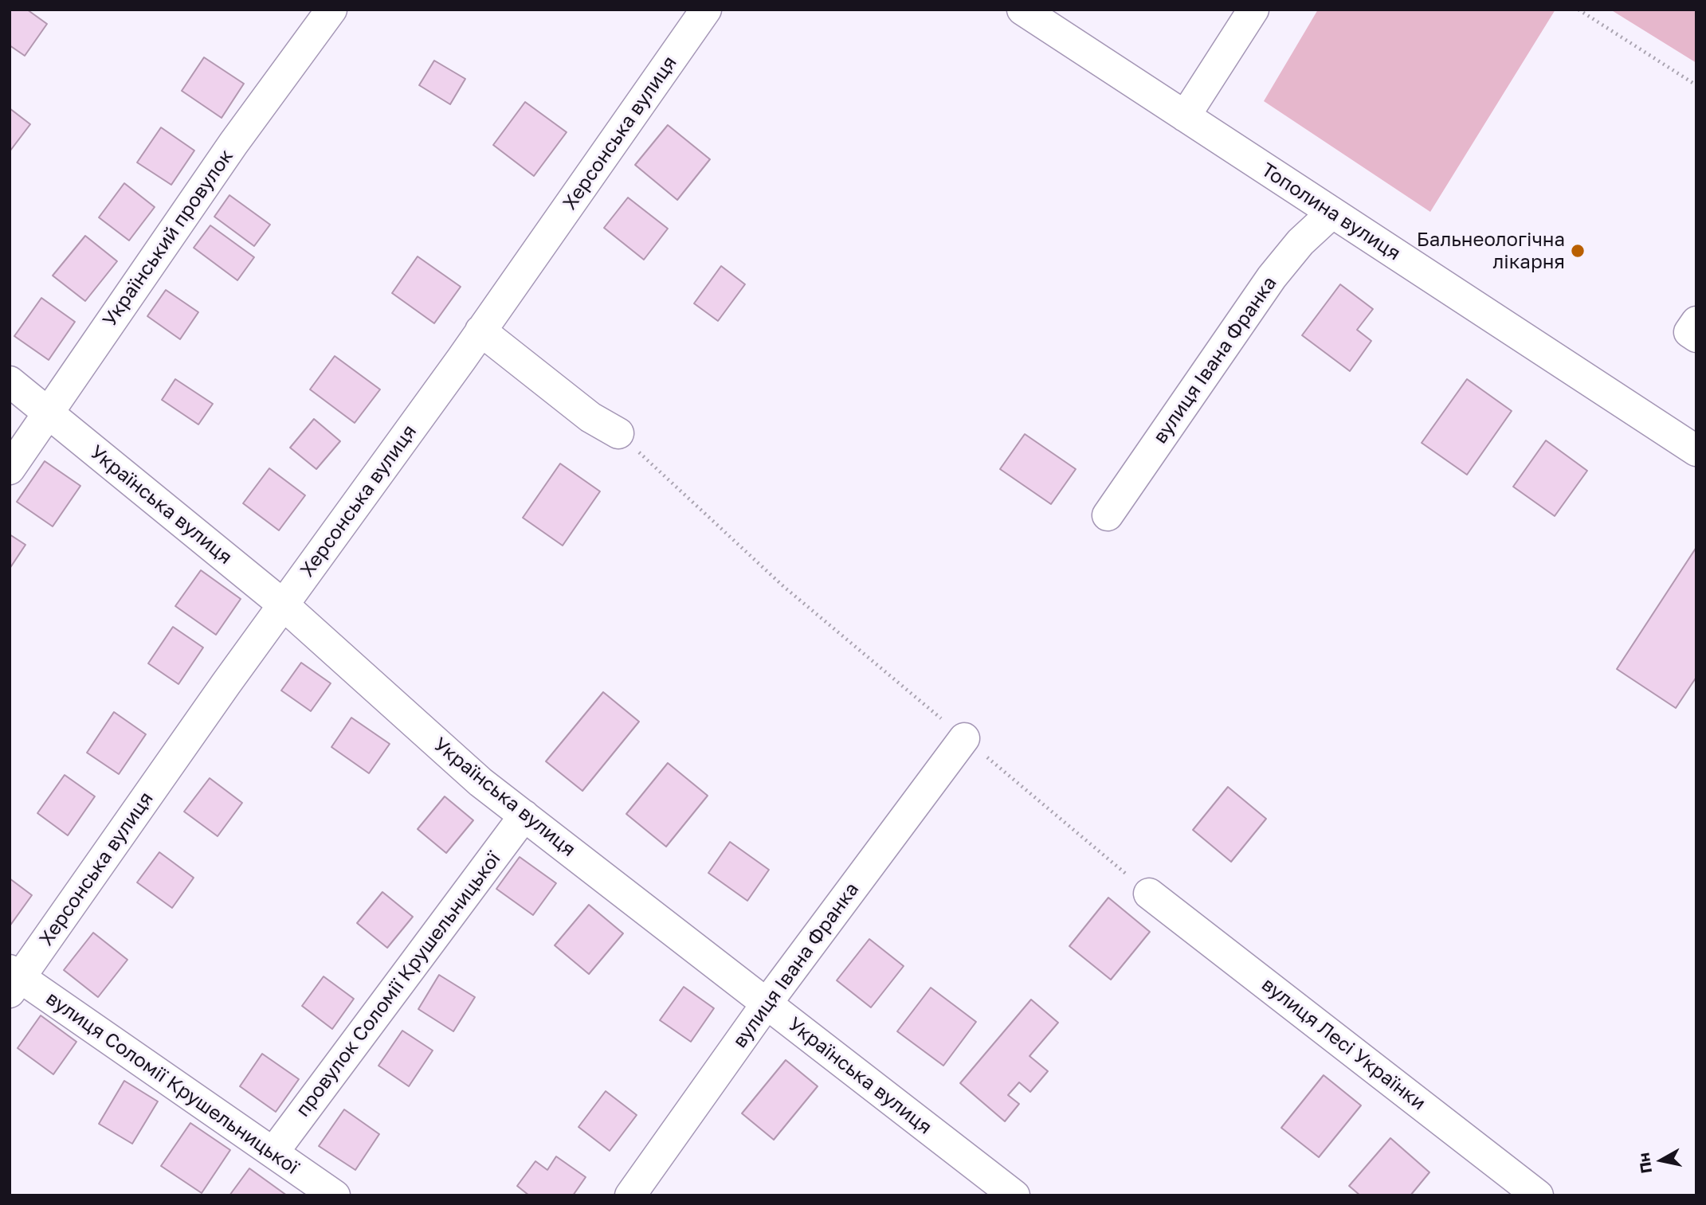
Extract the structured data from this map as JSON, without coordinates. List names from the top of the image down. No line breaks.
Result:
{"streets":{"street":["Херсонська вулиця","Тополина вулиця","Український провулок","вулиця Івана Франка","Українська вулиця","провулок Соломії Крушельницької","вулиця Лесі Українки","вулиця Соломії Крушельницької"]},"crossings":[["Херсонська вулиця","Українська вулиця"],["Херсонська вулиця","вулиця Соломії Крушельницької"],["Тополина вулиця","вулиця Івана Франка"],["Український провулок","Українська вулиця"],["вулиця Івана Франка","Українська вулиця"],["Українська вулиця","провулок Соломії Крушельницької"],["провулок Соломії Крушельницької","вулиця Соломії Крушельницької"]],"places":["Бальнеологічна лікарня"],"north":"left"}
